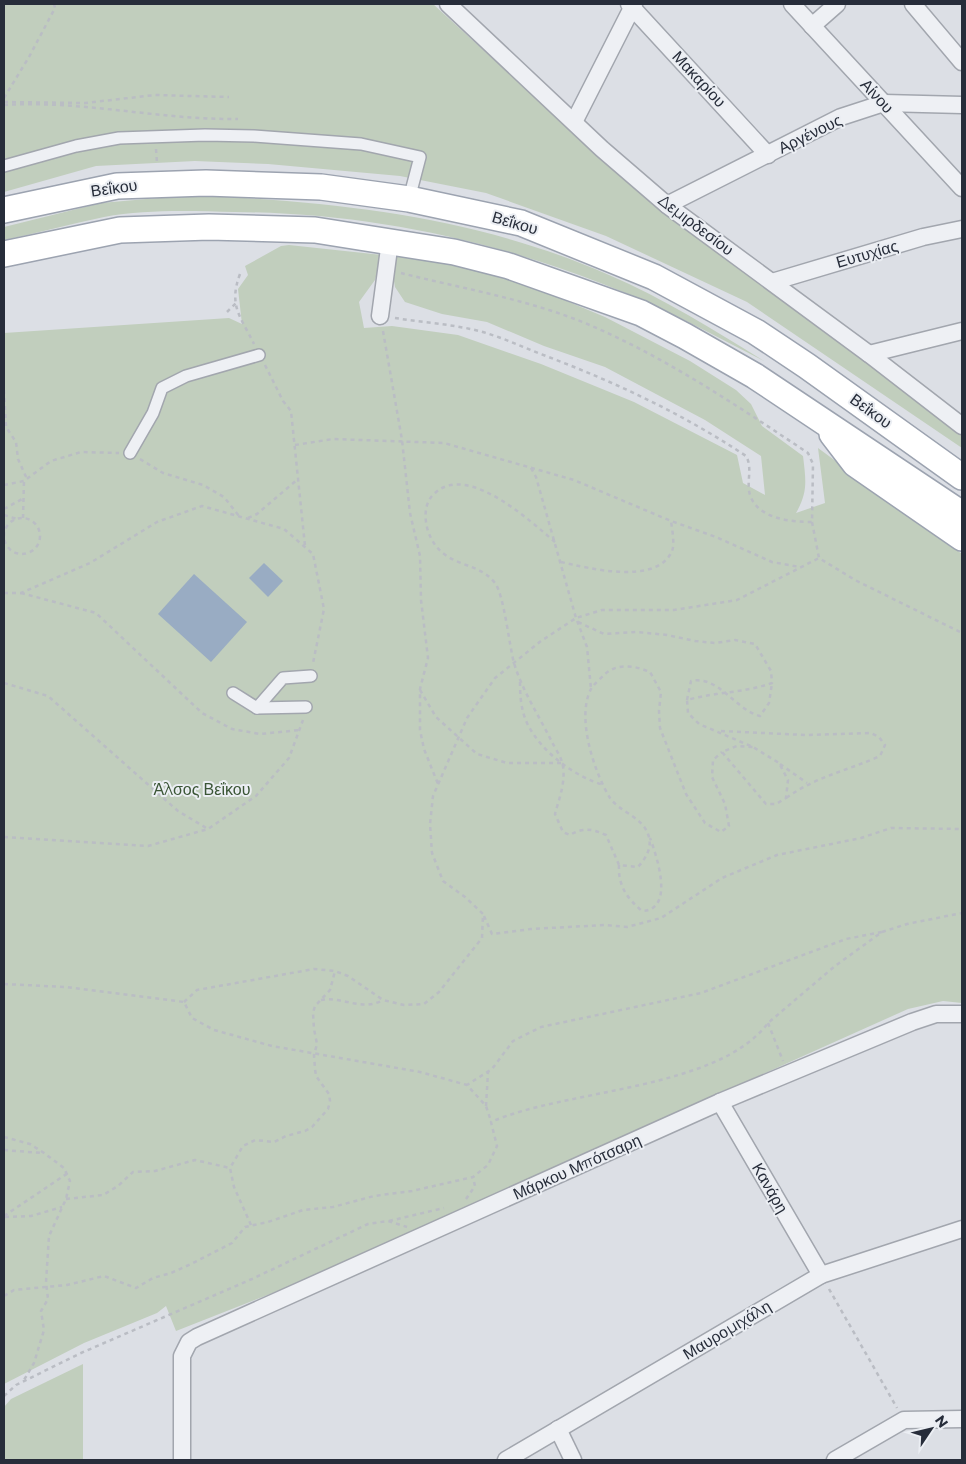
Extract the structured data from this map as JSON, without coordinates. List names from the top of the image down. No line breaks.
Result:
{"streets":{"main road":["Βεΐκου"],"street":["Μακαρίου","Αίνου","Αργένους","Δεμιρδεσίου","Ευτυχίας","Μάρκου Μπότσαρη","Κανάρη","Μαυρομιχάλη"]},"crossings":[["Μακαρίου","Αργένους"],["Αίνου","Αργένους"],["Αργένους","Δεμιρδεσίου"],["Δεμιρδεσίου","Ευτυχίας"],["Μάρκου Μπότσαρη","Κανάρη"],["Κανάρη","Μαυρομιχάλη"]],"parks":["Άλσος Βεΐκου"],"north":"top right"}
